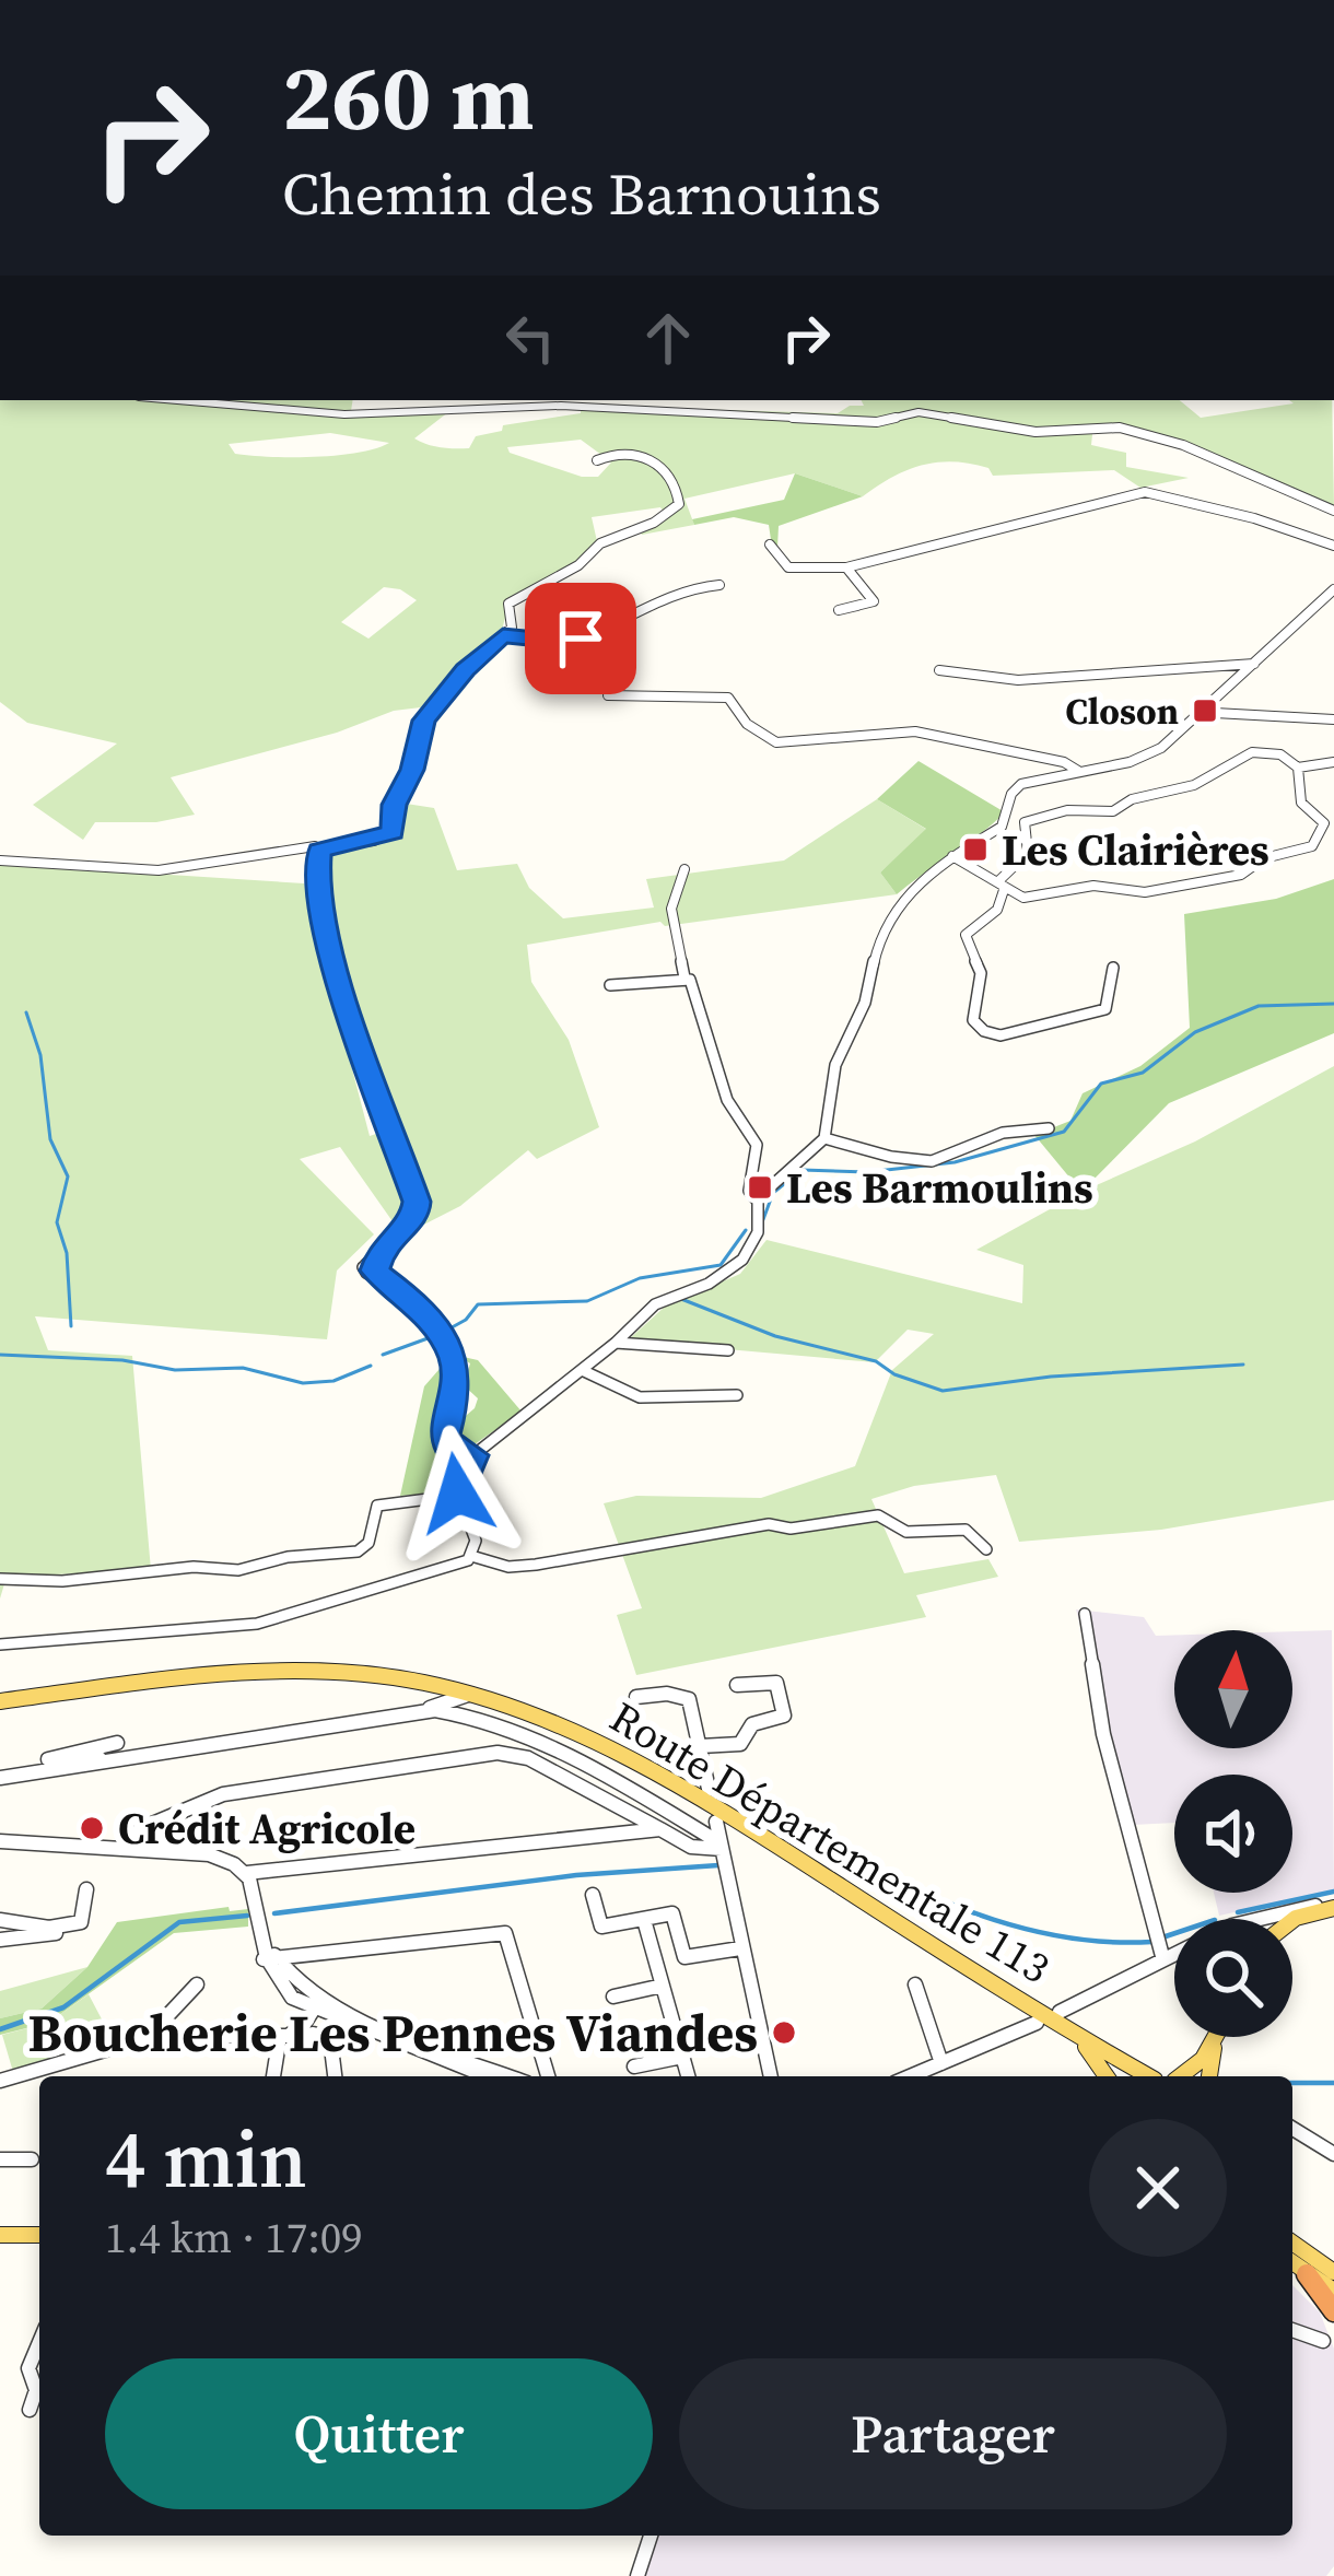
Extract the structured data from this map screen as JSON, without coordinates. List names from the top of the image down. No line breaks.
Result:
{"streets":{"main road":["Route Départementale 113"]},"places":{"transit":["Closon","Les Clairières","Les Barmoulins"],"other":["Crédit Agricole","Boucherie Les Pennes Viandes"]},"north":"top","page":{"turn":["260 m","Chemin des Barnouins"],"heading":["4 min","1.4 km · 17:09"],"buttons":["Quitter","Partager"]}}
